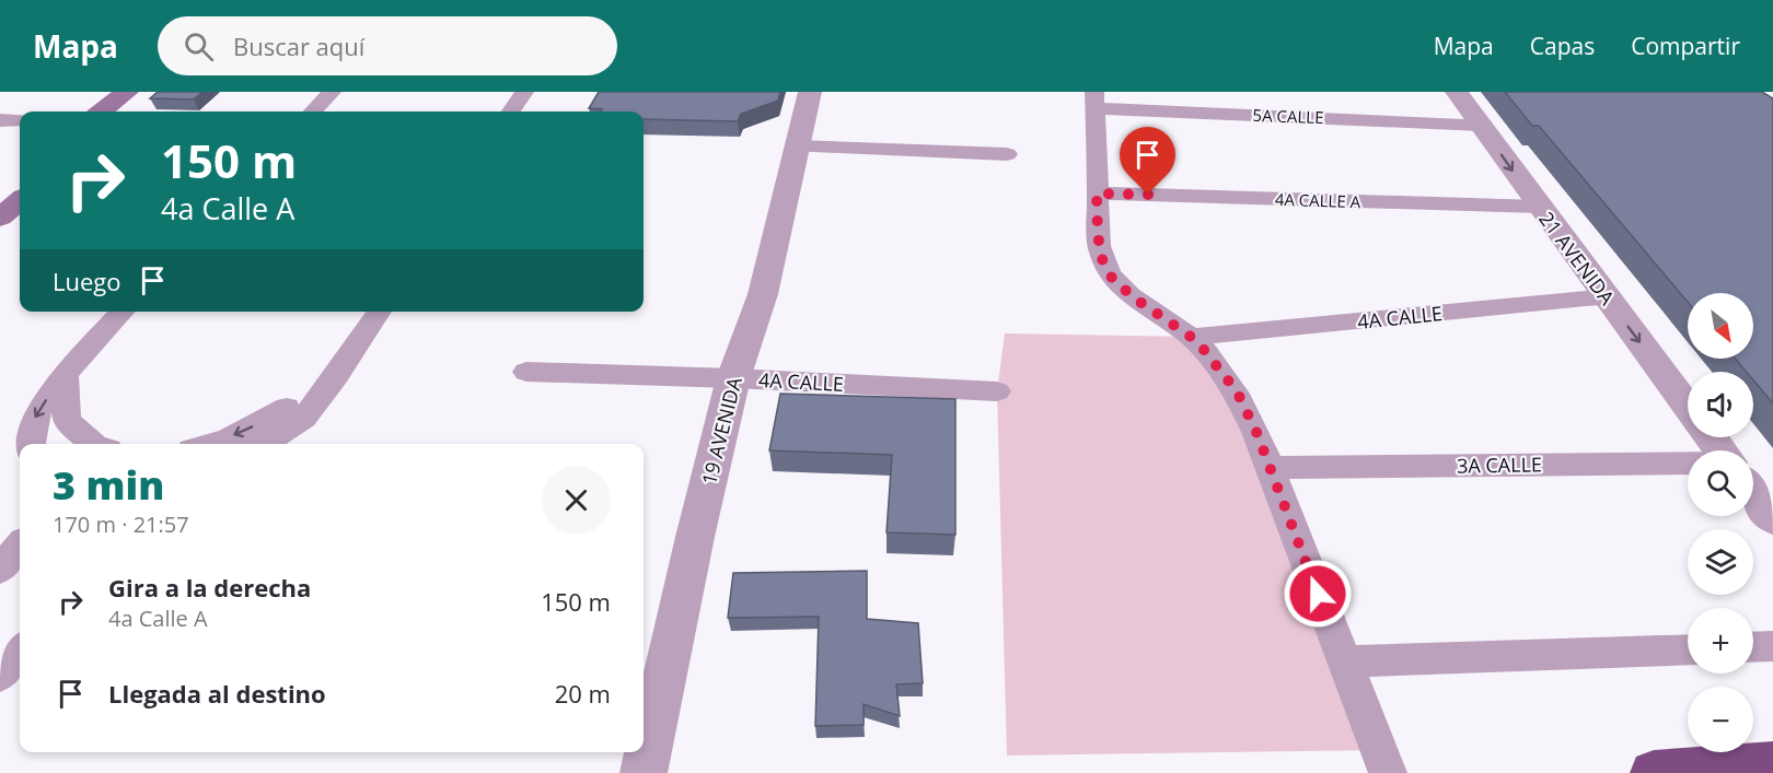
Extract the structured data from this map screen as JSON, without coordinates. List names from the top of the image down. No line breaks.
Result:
{"streets":{"street":["5A CALLE","4A CALLE A","21 AVENIDA","4A CALLE","19 AVENIDA","3A CALLE"]},"crossings":[["5A CALLE","21 AVENIDA"],["4A CALLE A","21 AVENIDA"],["21 AVENIDA","4A CALLE"],["4A CALLE","19 AVENIDA"]],"one_way":["21 AVENIDA"],"north":"bottom right","page":{"header":"Mapa","search":"Buscar aquí","nav":["Mapa","Capas","Compartir"],"turn":["150 m","4a Calle A"],"then":"Luego","map_buttons":["+","−"],"heading":["3 min","170 m · 21:57"],"list":[{"name":"Gira a la derecha","note":"4a Calle A","value":"150 m"},{"name":"Llegada al destino","value":"20 m"}]}}
